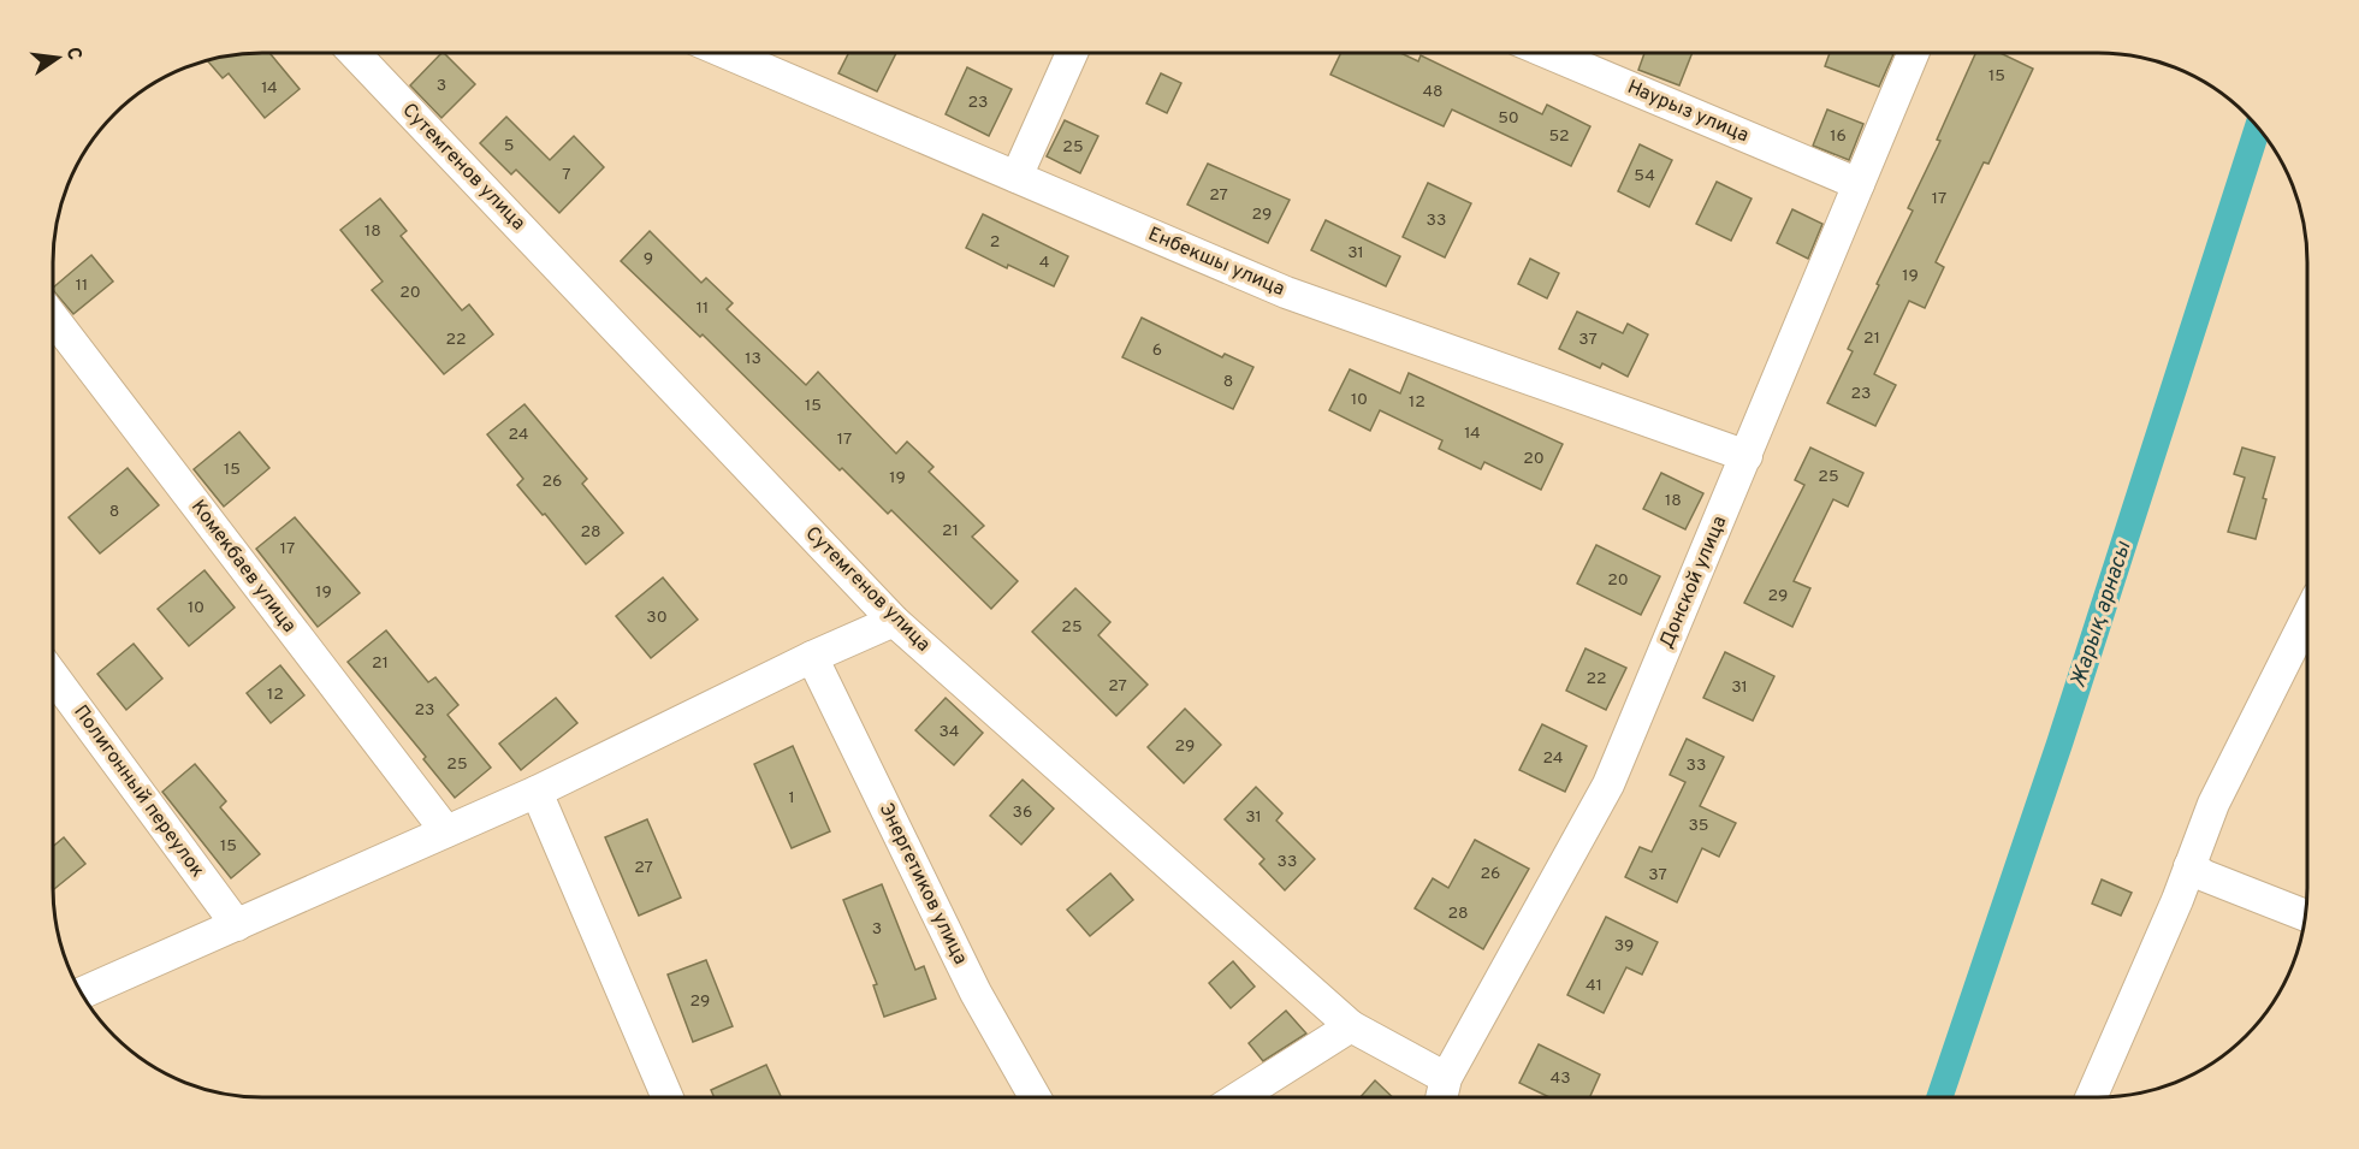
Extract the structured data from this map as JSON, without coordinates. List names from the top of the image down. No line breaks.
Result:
{"streets":{"street":["Наурыз улица","Сутемгенов улица","Енбекшы улица","Комекбаев улица","Донской улица","Полигонный переулок","Энергетиков улица"]},"crossings":[["Наурыз улица","Донской улица"],["Сутемгенов улица","Донской улица"],["Енбекшы улица","Донской улица"]],"water":["Жарық арнасы"],"house_numbers":["15","3","14","48","23","50","52","16","5","25","7","54","27","17","29","33","18","2","31","9","4","19","11","20","11","21","22","37","6","13","8","23","10","12","15","14","24","17","20","15","25","19","26","18","8","21","28","17","20","19","29","10","30","25","21","22","27","31","12","23","34","29","24","25","33","1","36","31","35","15","33","27","26","37","28","3","39","41","29","43"],"north":"right"}
